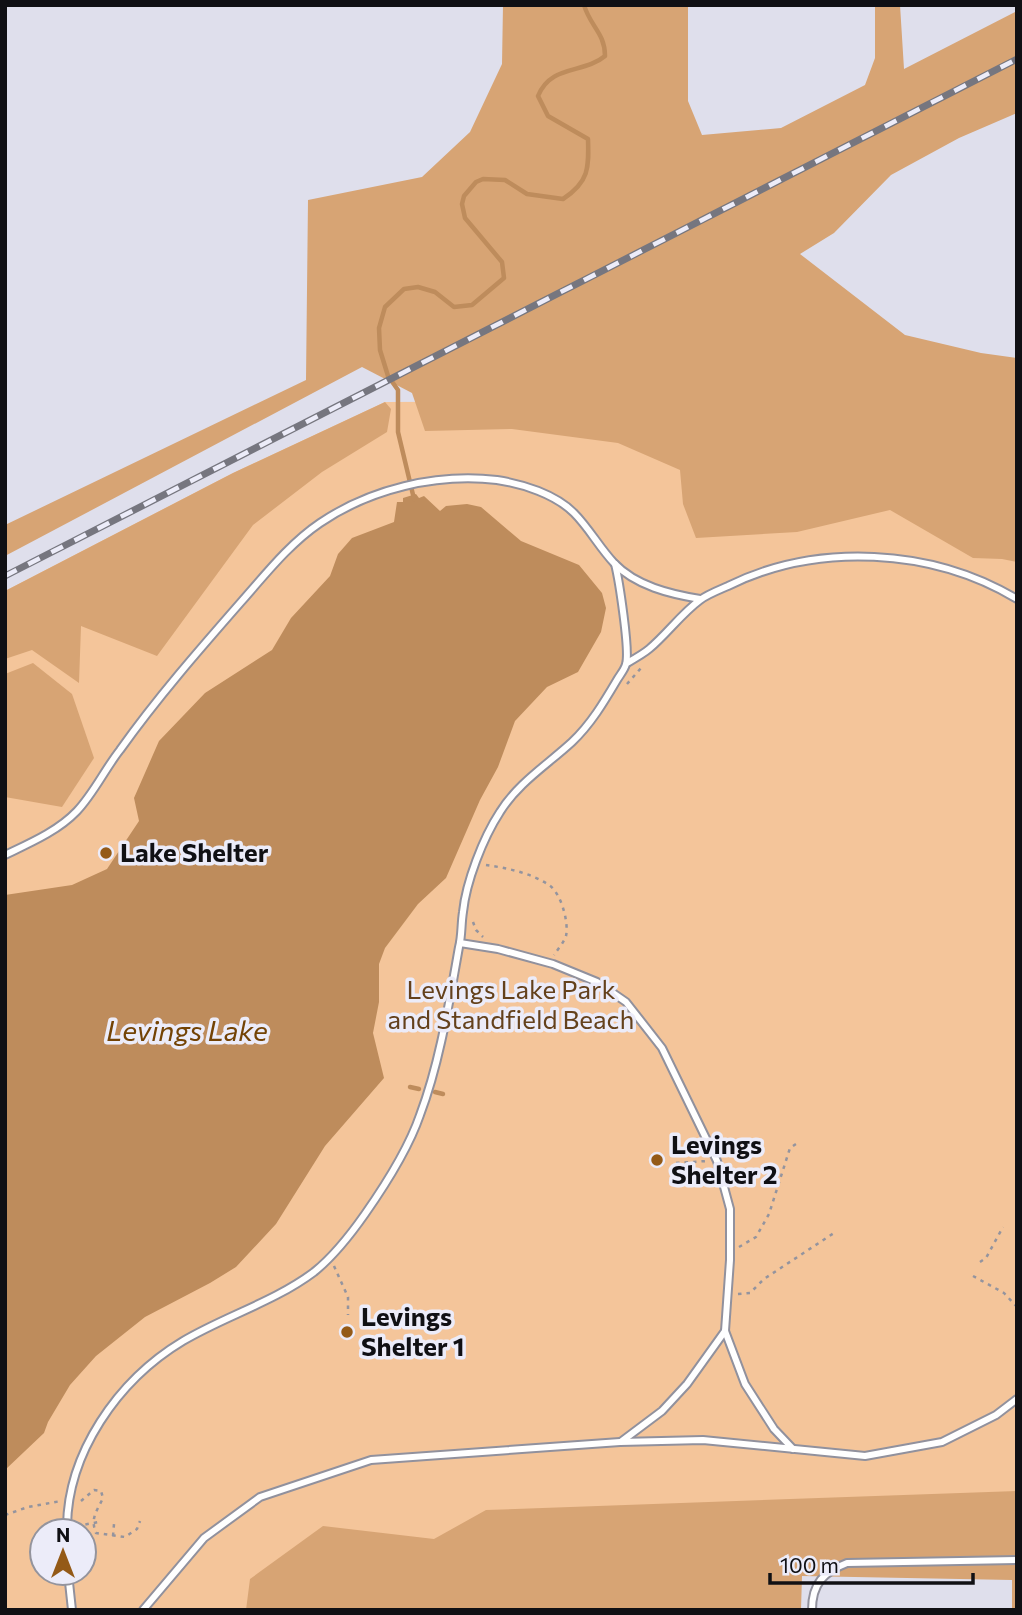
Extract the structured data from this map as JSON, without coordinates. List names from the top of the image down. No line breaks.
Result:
{"water":["Levings Lake"],"parks":["Levings Lake Park and Standfield Beach"],"places":["Lake Shelter","Levings Shelter 2","Levings Shelter 1"],"scale_bar":"100 m","north":"top"}
